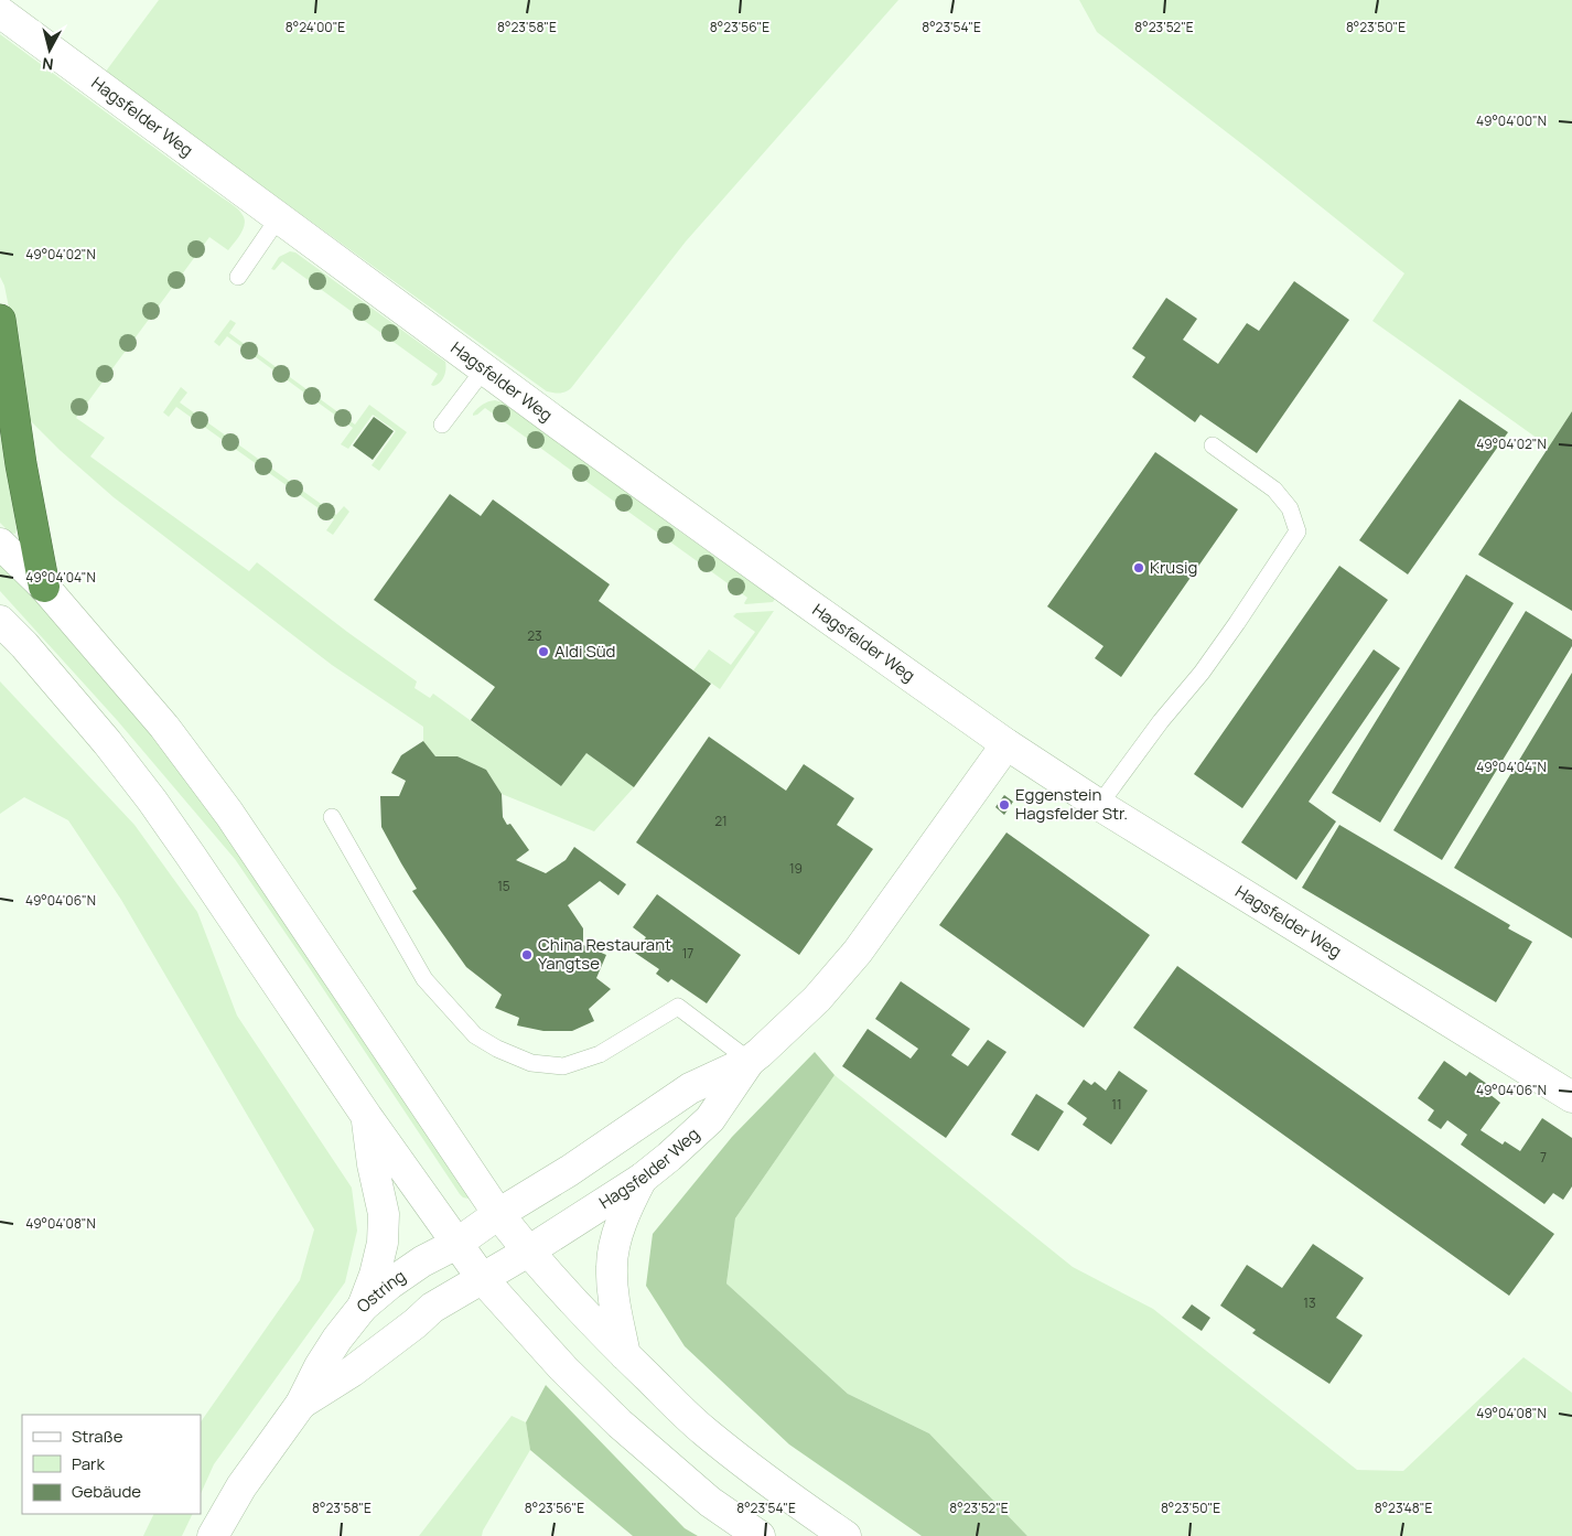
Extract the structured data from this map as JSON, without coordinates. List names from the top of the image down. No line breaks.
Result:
{"streets":{"street":["Hagsfelder Weg","Ostring"]},"crossings":[["Hagsfelder Weg","Ostring"]],"places":["Krusig","Aldi Süd","Eggenstein Hagsfelder Str.","China Restaurant Yangtse"],"house_numbers":["23","21","19","15","17","11","7","13"],"legend":["Straße","Park","Gebäude"],"north":"bottom","coordinates":["8°24'00\"E","8°23'58\"E","8°23'56\"E","8°23'54\"E","8°23'52\"E","8°23'50\"E","49°04'00\"N","49°04'02\"N","49°04'04\"N","49°04'06\"N","49°04'08\"N","8°23'48\"E"]}
